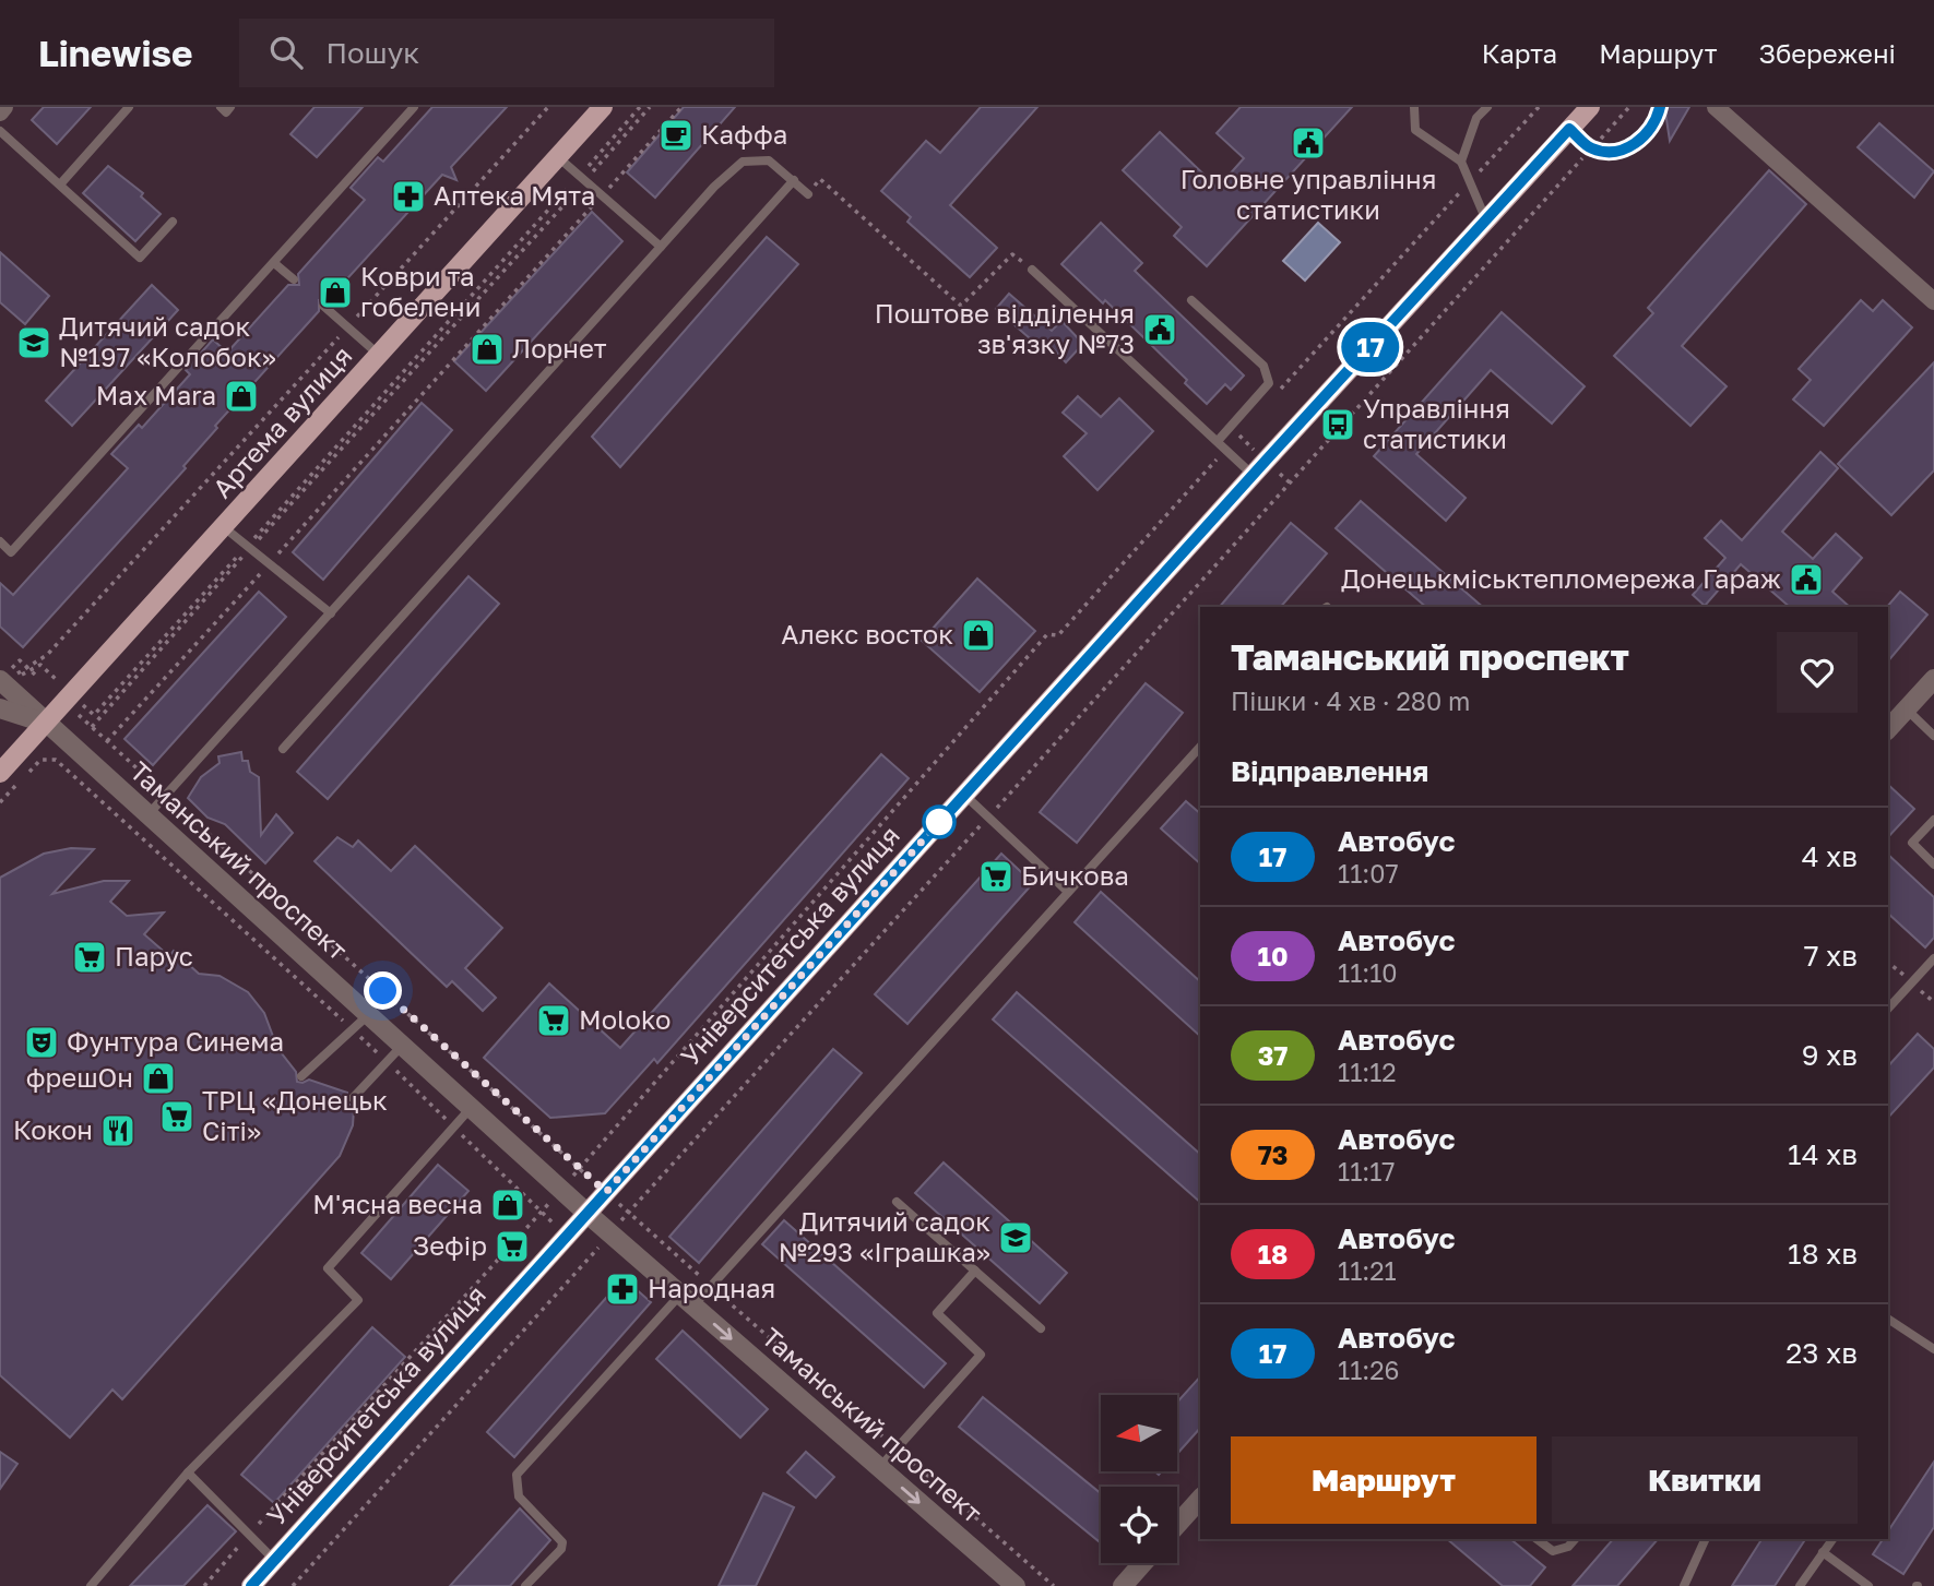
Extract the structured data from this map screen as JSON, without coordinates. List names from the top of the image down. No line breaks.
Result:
{"streets":{"main road":["Артема вулиця","Університетська вулиця"],"street":["Таманський проспект"]},"crossings":[["Артема вулиця","Таманський проспект"],["Таманський проспект","Університетська вулиця"]],"places":{"cafe":["Каффа"],"public building":["Головне управління статистики","Поштове відділення зв'язку №73","Донецькміськтепломережа Гараж"],"pharmacy":["Аптека Мята","Народная"],"shop":["Коври та гобелени","Лорнет","Max Mara","Алекс восток","фрешОн","М'ясна весна"],"school or university":["Дитячий садок №197 «Колобок»","Дитячий садок №293 «Іграшка»"],"bus stop":["Управління статистики"],"supermarket":["Бичкова","Парус","Moloko","ТРЦ «Донецьк Сіті»","Зефір"],"theatre":["Фунтура Синема"],"restaurant":["Кокон"]},"lines":["bus line 17"],"north":"left","page":{"header":"Linewise","search":"Пошук","nav":["Карта","Маршрут","Збережені"],"on_map":"17","heading":[["Таманський проспект","Пішки · 4 хв · 280 m"],"Відправлення"],"list":[{"mark":"17","name":"Автобус","note":"11:07","value":"4 хв"},{"mark":"10","name":"Автобус","note":"11:10","value":"7 хв"},{"mark":"37","name":"Автобус","note":"11:12","value":"9 хв"},{"mark":"73","name":"Автобус","note":"11:17","value":"14 хв"},{"mark":"18","name":"Автобус","note":"11:21","value":"18 хв"},{"mark":"17","name":"Автобус","note":"11:26","value":"23 хв"}],"buttons":["Маршрут","Квитки"]}}
